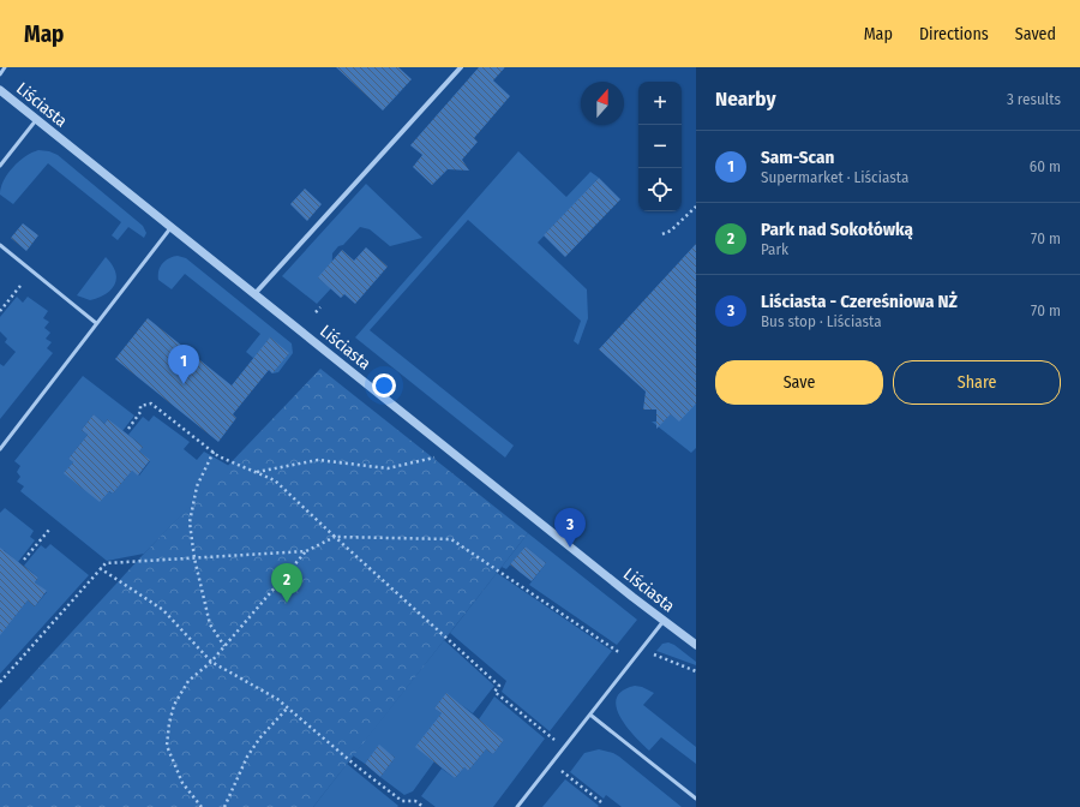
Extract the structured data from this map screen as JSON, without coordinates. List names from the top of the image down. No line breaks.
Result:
{"streets":{"street":["Liściasta"]},"north":"top","page":{"header":"Map","nav":["Map","Directions","Saved"],"heading":["Nearby","3 results"],"map_buttons":["+","−"],"list":[{"mark":"1","name":"Sam-Scan","note":"Supermarket · Liściasta","value":"60 m"},{"mark":"2","name":"Park nad Sokołówką","note":"Park","value":"70 m"},{"mark":"3","name":"Liściasta - Czereśniowa NŻ","note":"Bus stop · Liściasta","value":"70 m"}],"pins":["1","3","2"],"buttons":["Save","Share"]}}
